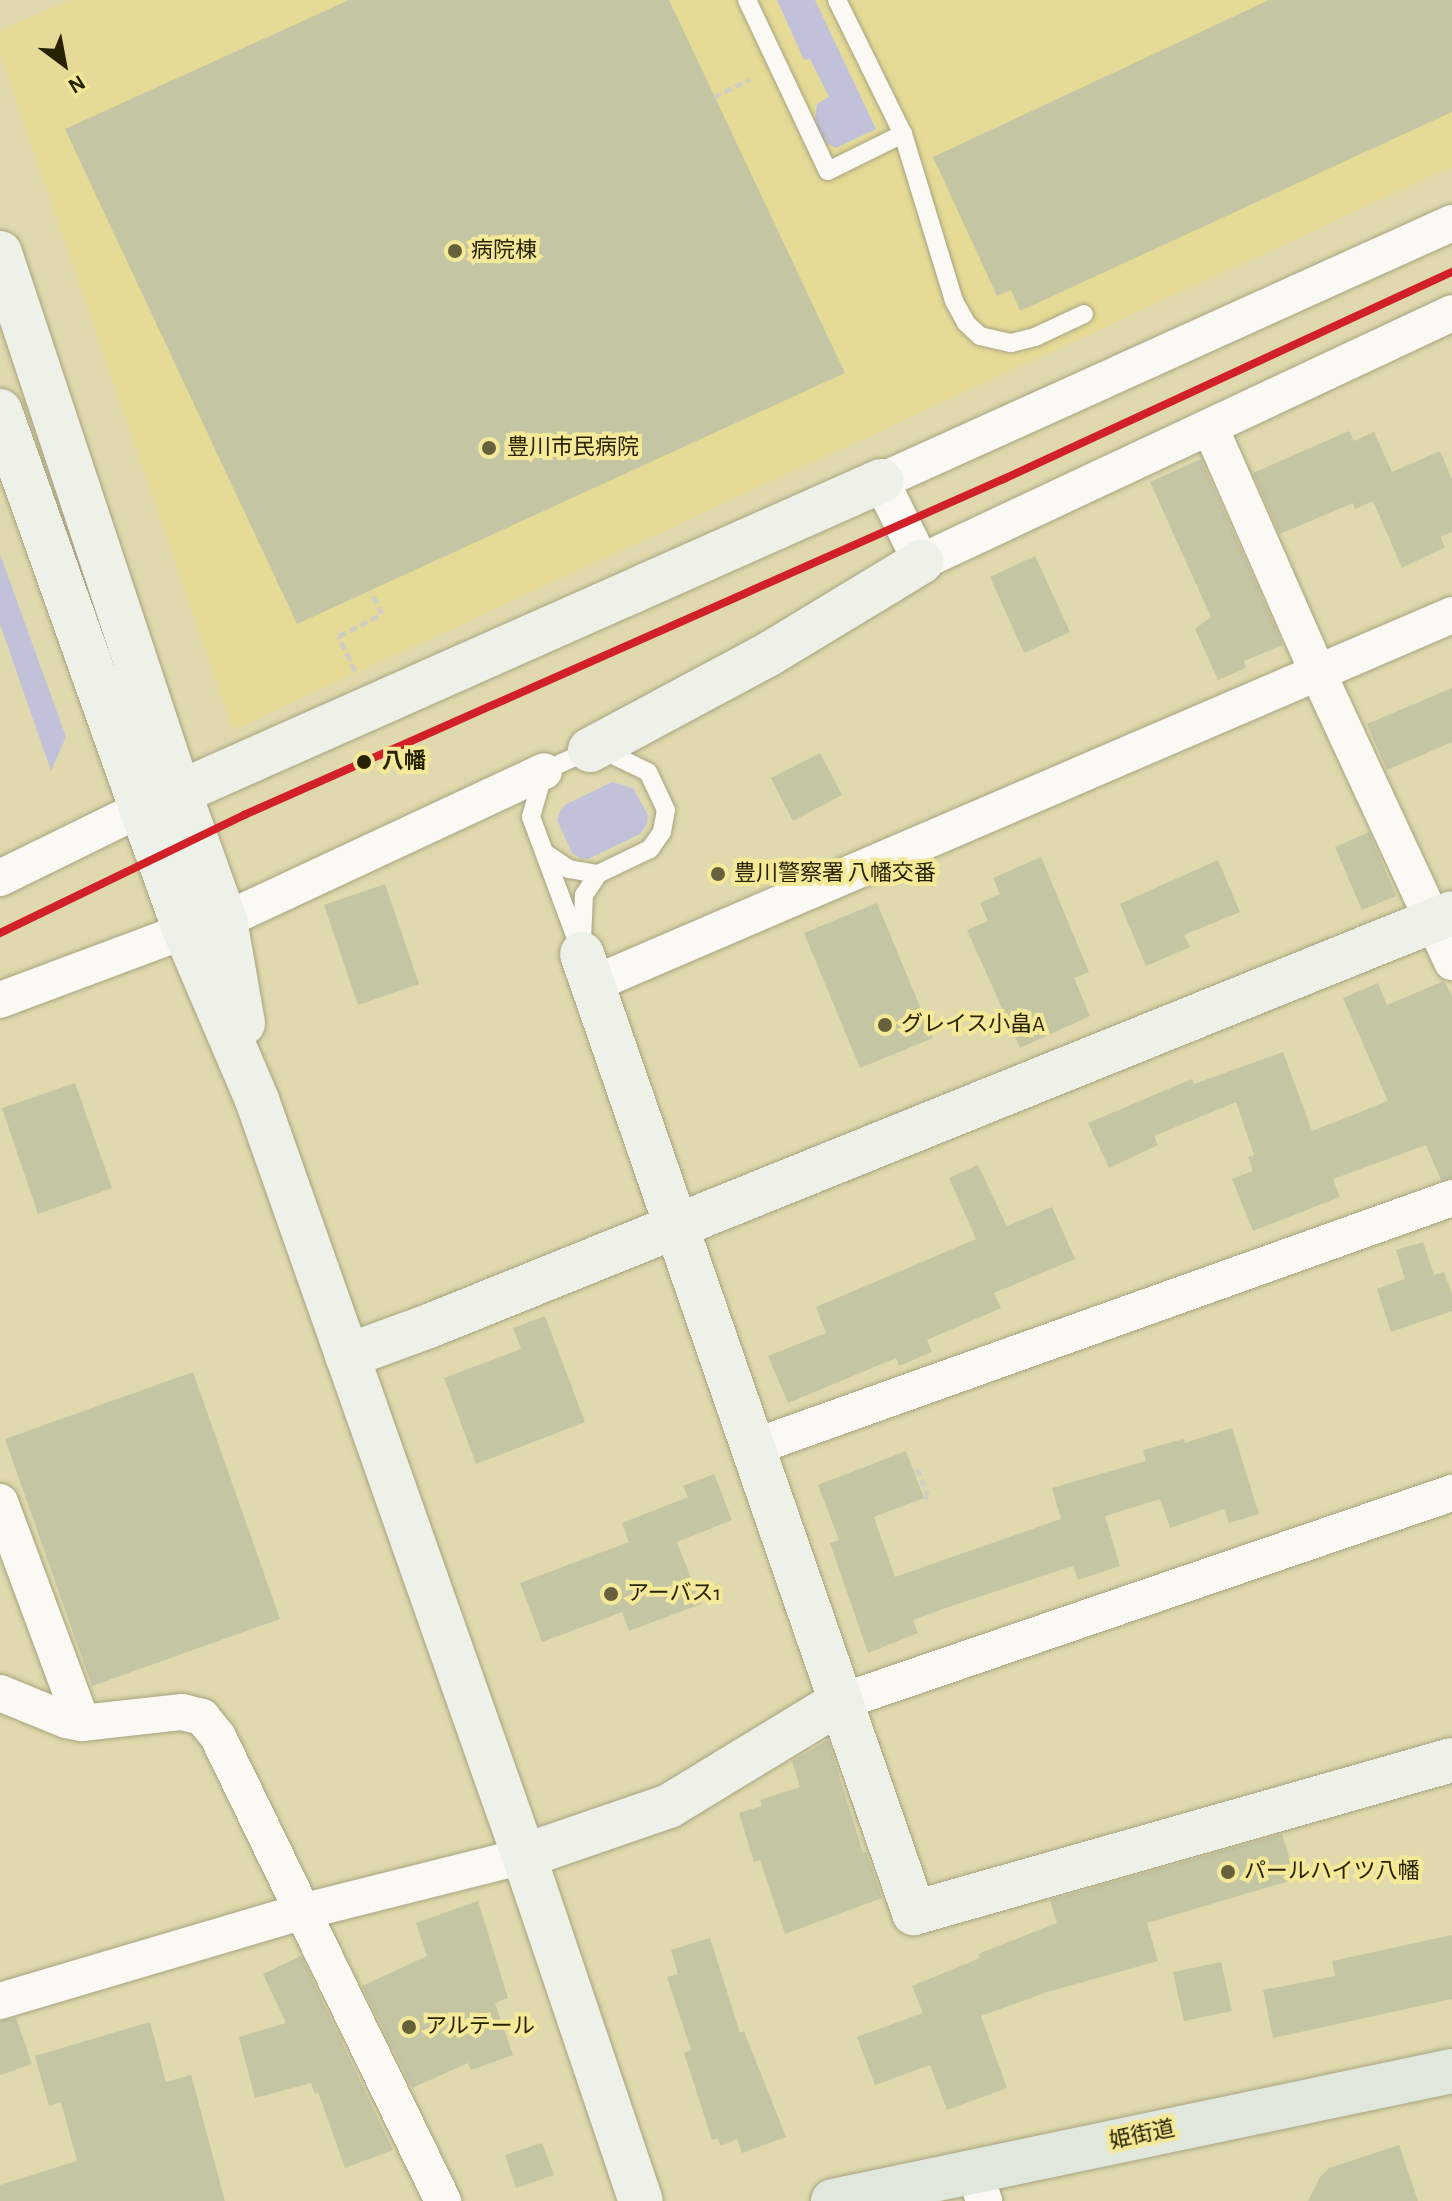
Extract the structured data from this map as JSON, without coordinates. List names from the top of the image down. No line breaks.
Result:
{"streets":{"main road":["姫街道"]},"places":["病院棟","豊川市民病院","八幡","豊川警察署 八幡交番","グレイス小畠A","アーバス1","パールハイツ八幡","アルテール"],"north":"bottom right"}
